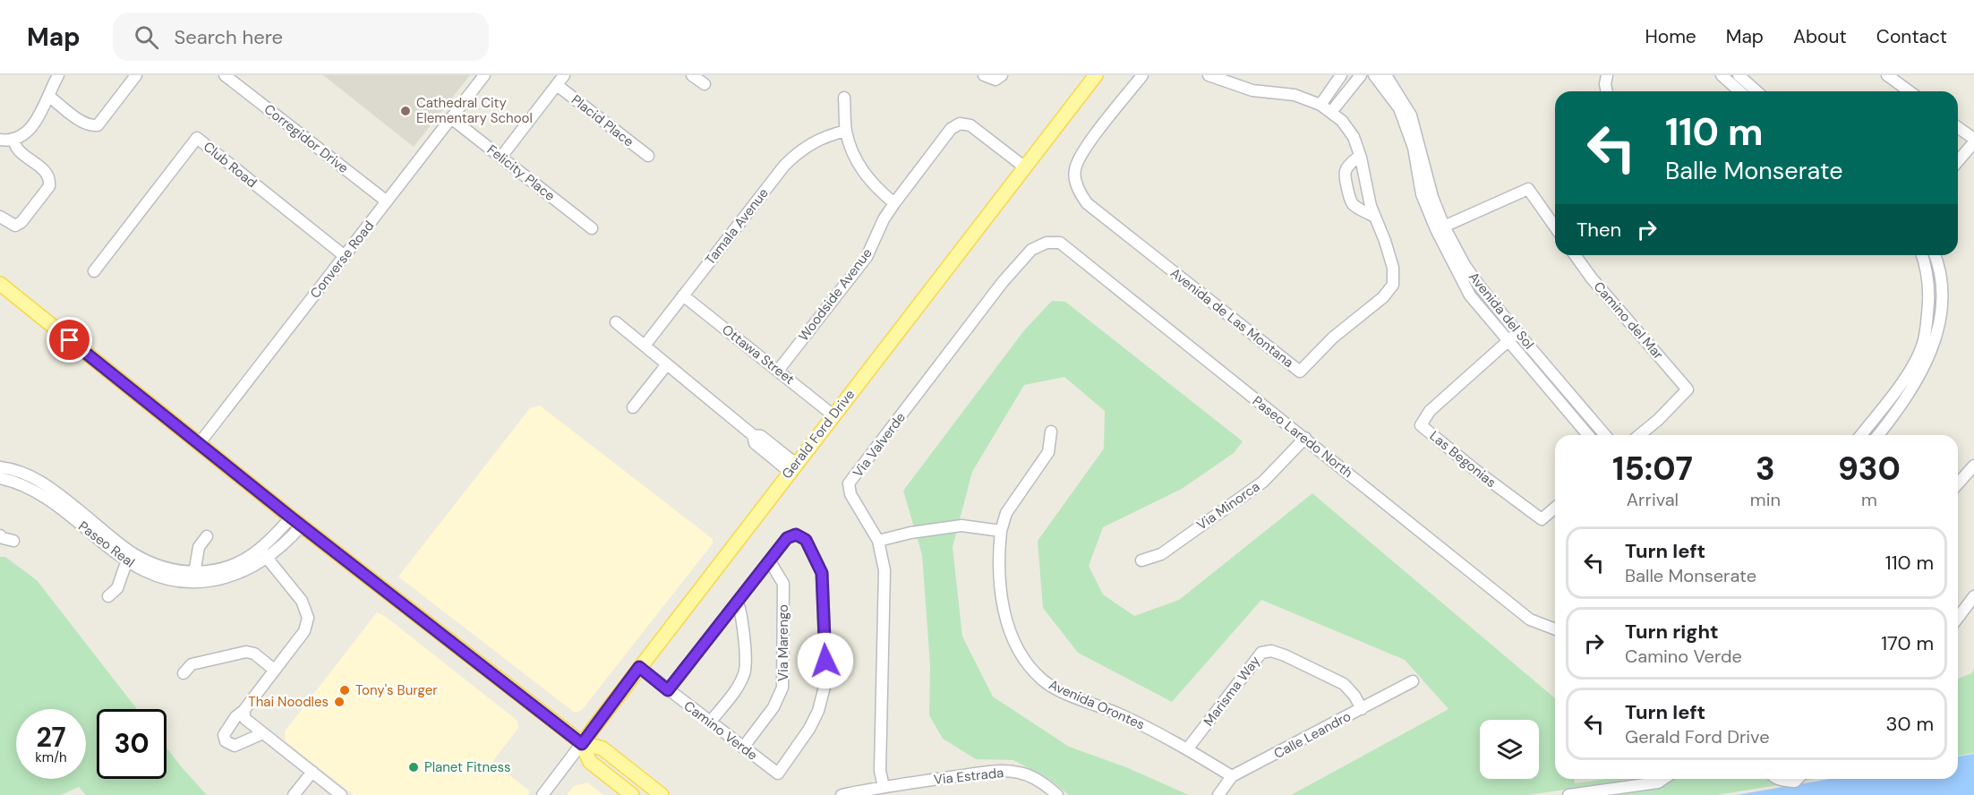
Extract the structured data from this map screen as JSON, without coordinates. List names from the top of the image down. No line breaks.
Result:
{"streets":{"main road":["Gerald Ford Drive"],"street":["Placid Place","Corregidor Drive","Club Road","Felicity Place","Tamala Avenue","Converse Road","Woodside Avenue","Avenida del Sol","Avenida de Las Montana","Camino del Mar","Ottawa Street","Paseo Laredo North","Via Valverde","Las Begonias","Via Minorca","Paseo Real","Via Marengo","Marisma Way","Avenida Orontes","Camino Verde","Calle Leandro","Via Estrada"]},"crossings":[["Corregidor Drive","Converse Road"],["Club Road","Converse Road"],["Felicity Place","Converse Road"],["Tamala Avenue","Ottawa Street"],["Woodside Avenue","Ottawa Street"],["Woodside Avenue","Gerald Ford Drive"],["Avenida del Sol","Las Begonias"],["Ottawa Street","Gerald Ford Drive"],["Gerald Ford Drive","Camino Verde"],["Paseo Laredo North","Via Valverde"],["Paseo Laredo North","Via Minorca"],["Via Valverde","Via Estrada"],["Via Marengo","Camino Verde"],["Marisma Way","Avenida Orontes"],["Marisma Way","Calle Leandro"],["Avenida Orontes","Calle Leandro"]],"places":["Cathedral City Elementary School","Tony's Burger","Thai Noodles","Planet Fitness"],"page":{"header":"Map","search":"Search here","nav":["Home","Map","About","Contact"],"turn":["110 m","Balle Monserate"],"then":"Then","eta":["15:07","Arrival","3","min","930","m"],"list":[{"name":"Turn left","note":"Balle Monserate","value":"110 m"},{"name":"Turn right","note":"Camino Verde","value":"170 m"},{"name":"Turn left","note":"Gerald Ford Drive","value":"30 m"}],"speed":"27 km/h","limit":"30"}}
